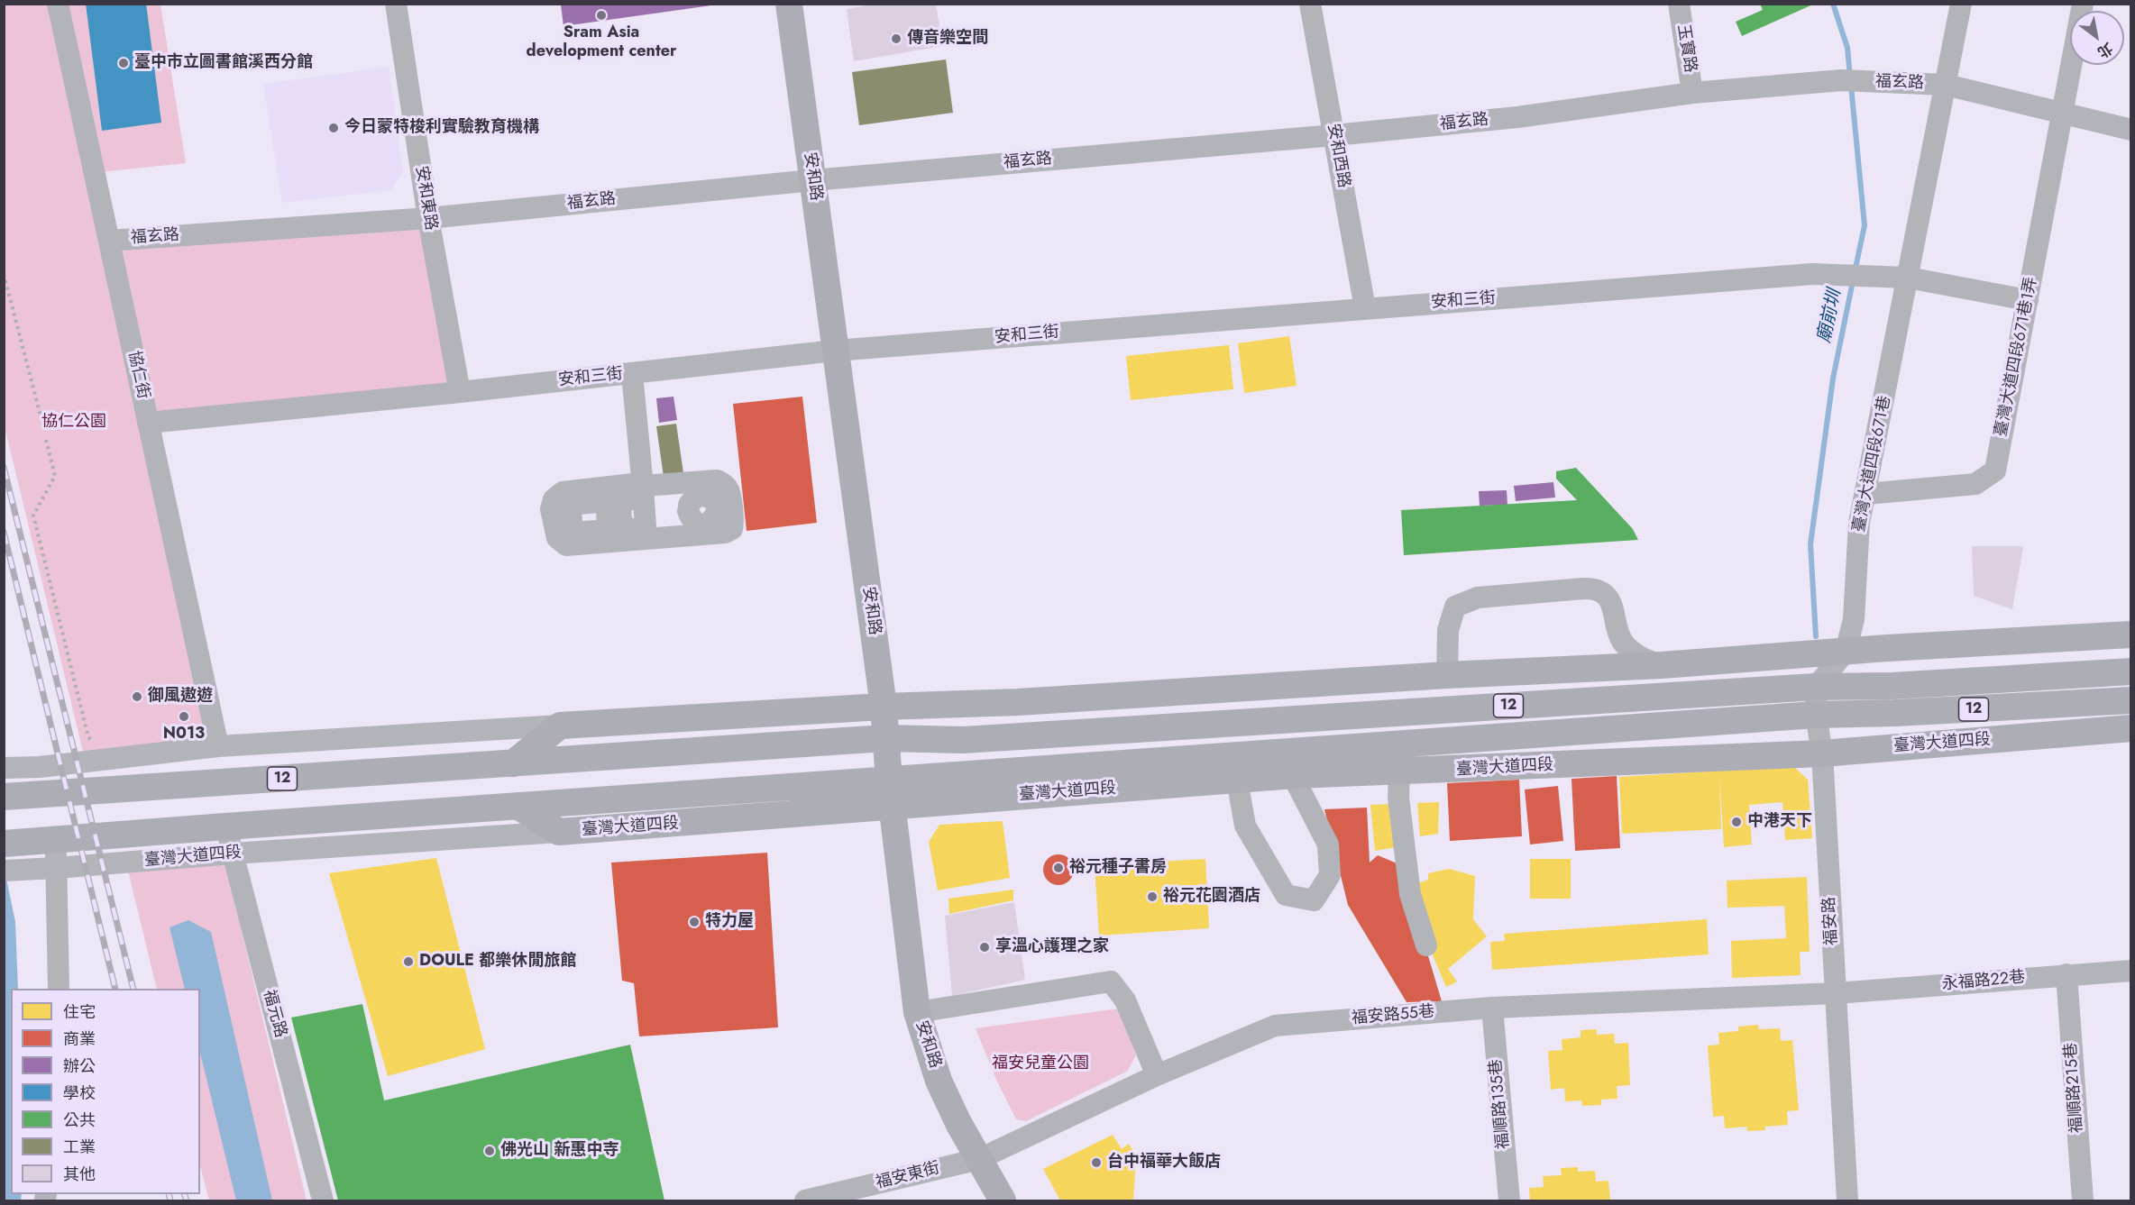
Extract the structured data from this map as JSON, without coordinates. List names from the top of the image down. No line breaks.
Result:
{"streets":{"main road":["安和路","12","臺灣大道四段"],"street":["玉寶路","福玄路","安和西路","安和東路","安和三街","臺灣大道四段671巷1弄","協仁街","臺灣大道四段671巷","福安路","永福路22巷","福元路","福安路55巷","福順路215巷","福順路135巷","福安東街"]},"crossings":[["玉寶路","福玄路"],["福玄路","安和西路"],["福玄路","安和路"],["福玄路","安和東路"],["福玄路","協仁街"],["福玄路","臺灣大道四段671巷"],["安和西路","安和三街"],["安和路","安和三街"],["安和路","12"],["安和路","臺灣大道四段"],["安和路","福安路55巷"],["安和路","福安東街"],["安和東路","安和三街"],["安和三街","協仁街"],["安和三街","臺灣大道四段671巷"],["臺灣大道四段671巷1弄","臺灣大道四段671巷"],["臺灣大道四段671巷","12"],["12","福安路"],["臺灣大道四段","福安路"],["臺灣大道四段","福元路"],["福安路","永福路22巷"],["福安路","福安路55巷"],["永福路22巷","福安路55巷"],["永福路22巷","福順路215巷"],["福安路55巷","福順路135巷"],["福安路55巷","福安東街"]],"water":["廟前圳"],"parks":["協仁公園","福安兒童公園"],"places":["Sram Asia development center","傳音樂空間","臺中市立圖書館溪西分館","今日蒙特梭利實驗教育機構","御風遨遊","N013","中港天下","裕元種子書房","裕元花園酒店","特力屋","享溫心護理之家","DOULE 都樂休閒旅館","佛光山 新惠中寺","台中福華大飯店"],"legend":["住宅","商業","辦公","學校","公共","工業","其他"],"north":"bottom right"}
